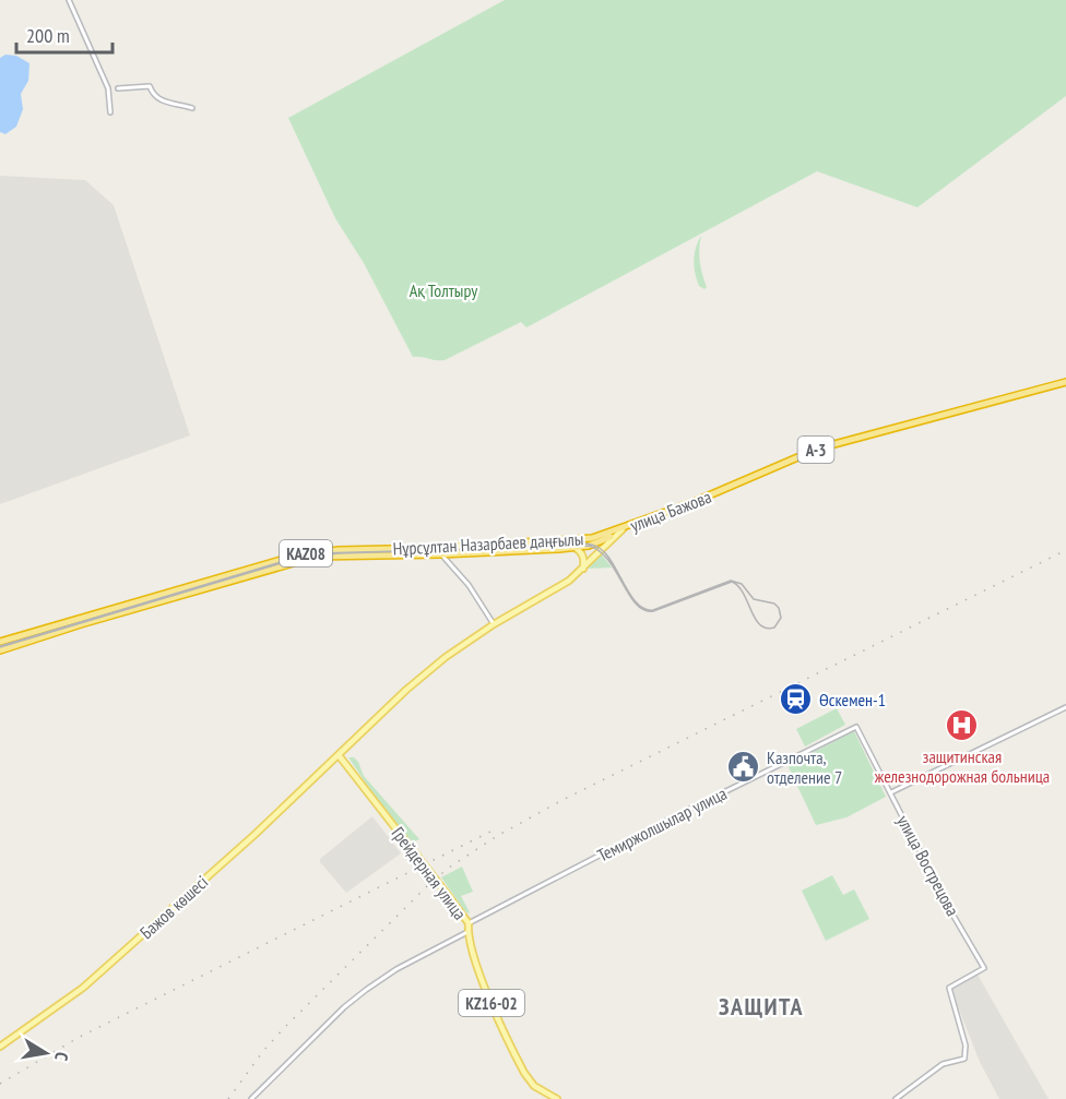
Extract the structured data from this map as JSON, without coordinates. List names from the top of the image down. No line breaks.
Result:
{"streets":{"highway":["A-3","улица Бажова","Нұрсұлтан Назарбаев даңғылы","KAZ08"],"main road":["Грейдерная улица","Бажов көшесі","KZ16-02"],"street":["Темиржолшылар улица","улица Вострецова"]},"crossings":[["улица Бажова","Нұрсұлтан Назарбаев даңғылы"],["улица Бажова","Грейдерная улица"],["улица Бажова","Бажов көшесі"],["Темиржолшылар улица","улица Вострецова"],["Темиржолшылар улица","Грейдерная улица"],["Грейдерная улица","Бажов көшесі"]],"districts":["ЗАЩИТА"],"parks":["Ақ Толтыру"],"places":{"station":["Өскемен-1"],"hospital":["защитинская железнодорожная больница"],"public building":["Казпочта, отделение 7"]},"scale_bar":"200 m","north":"right"}
